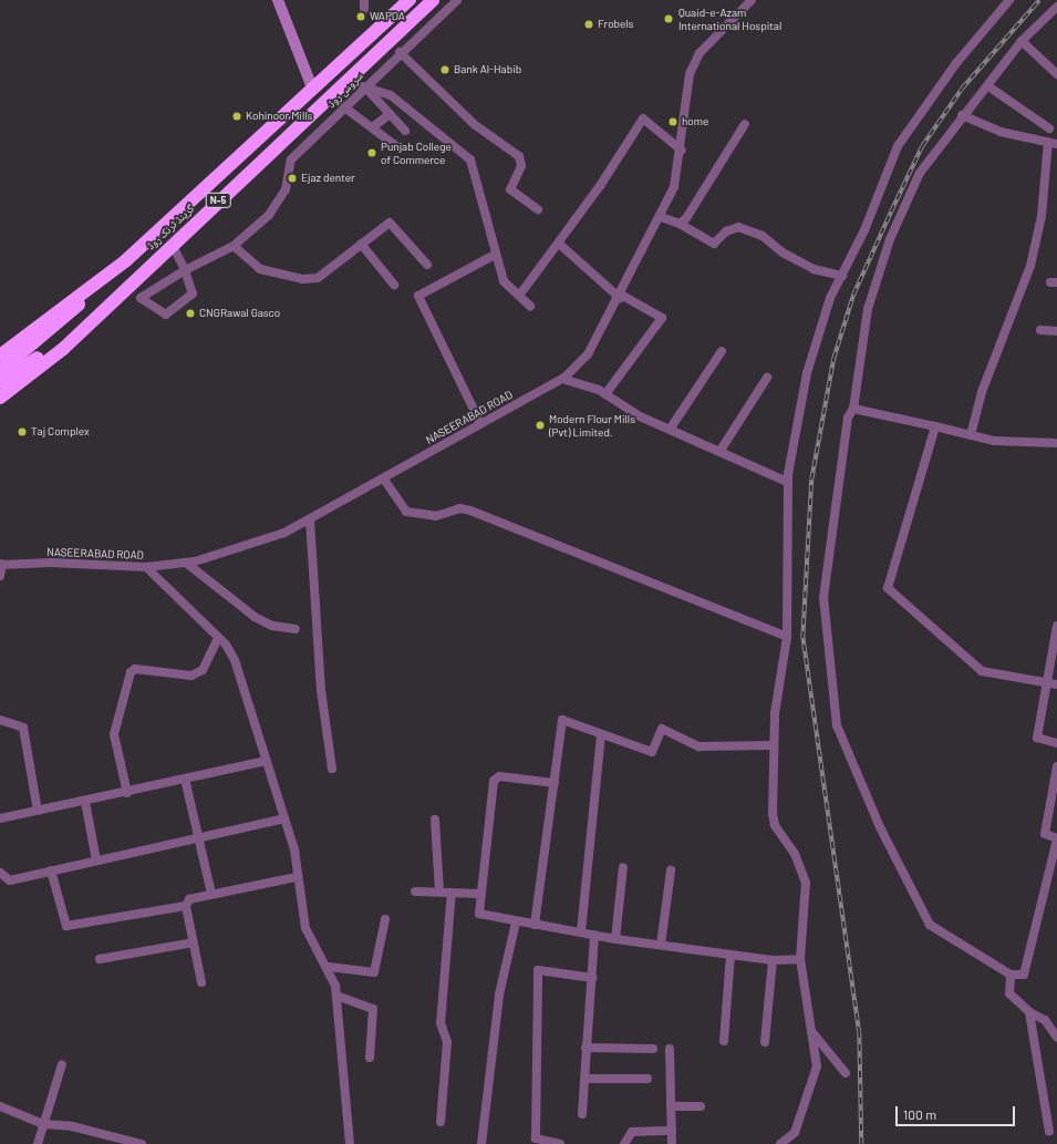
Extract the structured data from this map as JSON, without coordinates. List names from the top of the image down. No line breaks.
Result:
{"streets":{"highway":["N-5","گرینڈ ٹرنک روڈ"],"street":["سروس روڈ","NASEERABAD ROAD"]},"places":["WAPDA","Quaid-e-Azam International Hospital","Frobels","Bank Al-Habib","Kohinoor Mills","home","Punjab College of Commerce","Ejaz denter","CNGRawal Gasco","Modern Flour Mills (Pvt) Limited.","Taj Complex"],"scale_bar":"100 m"}
